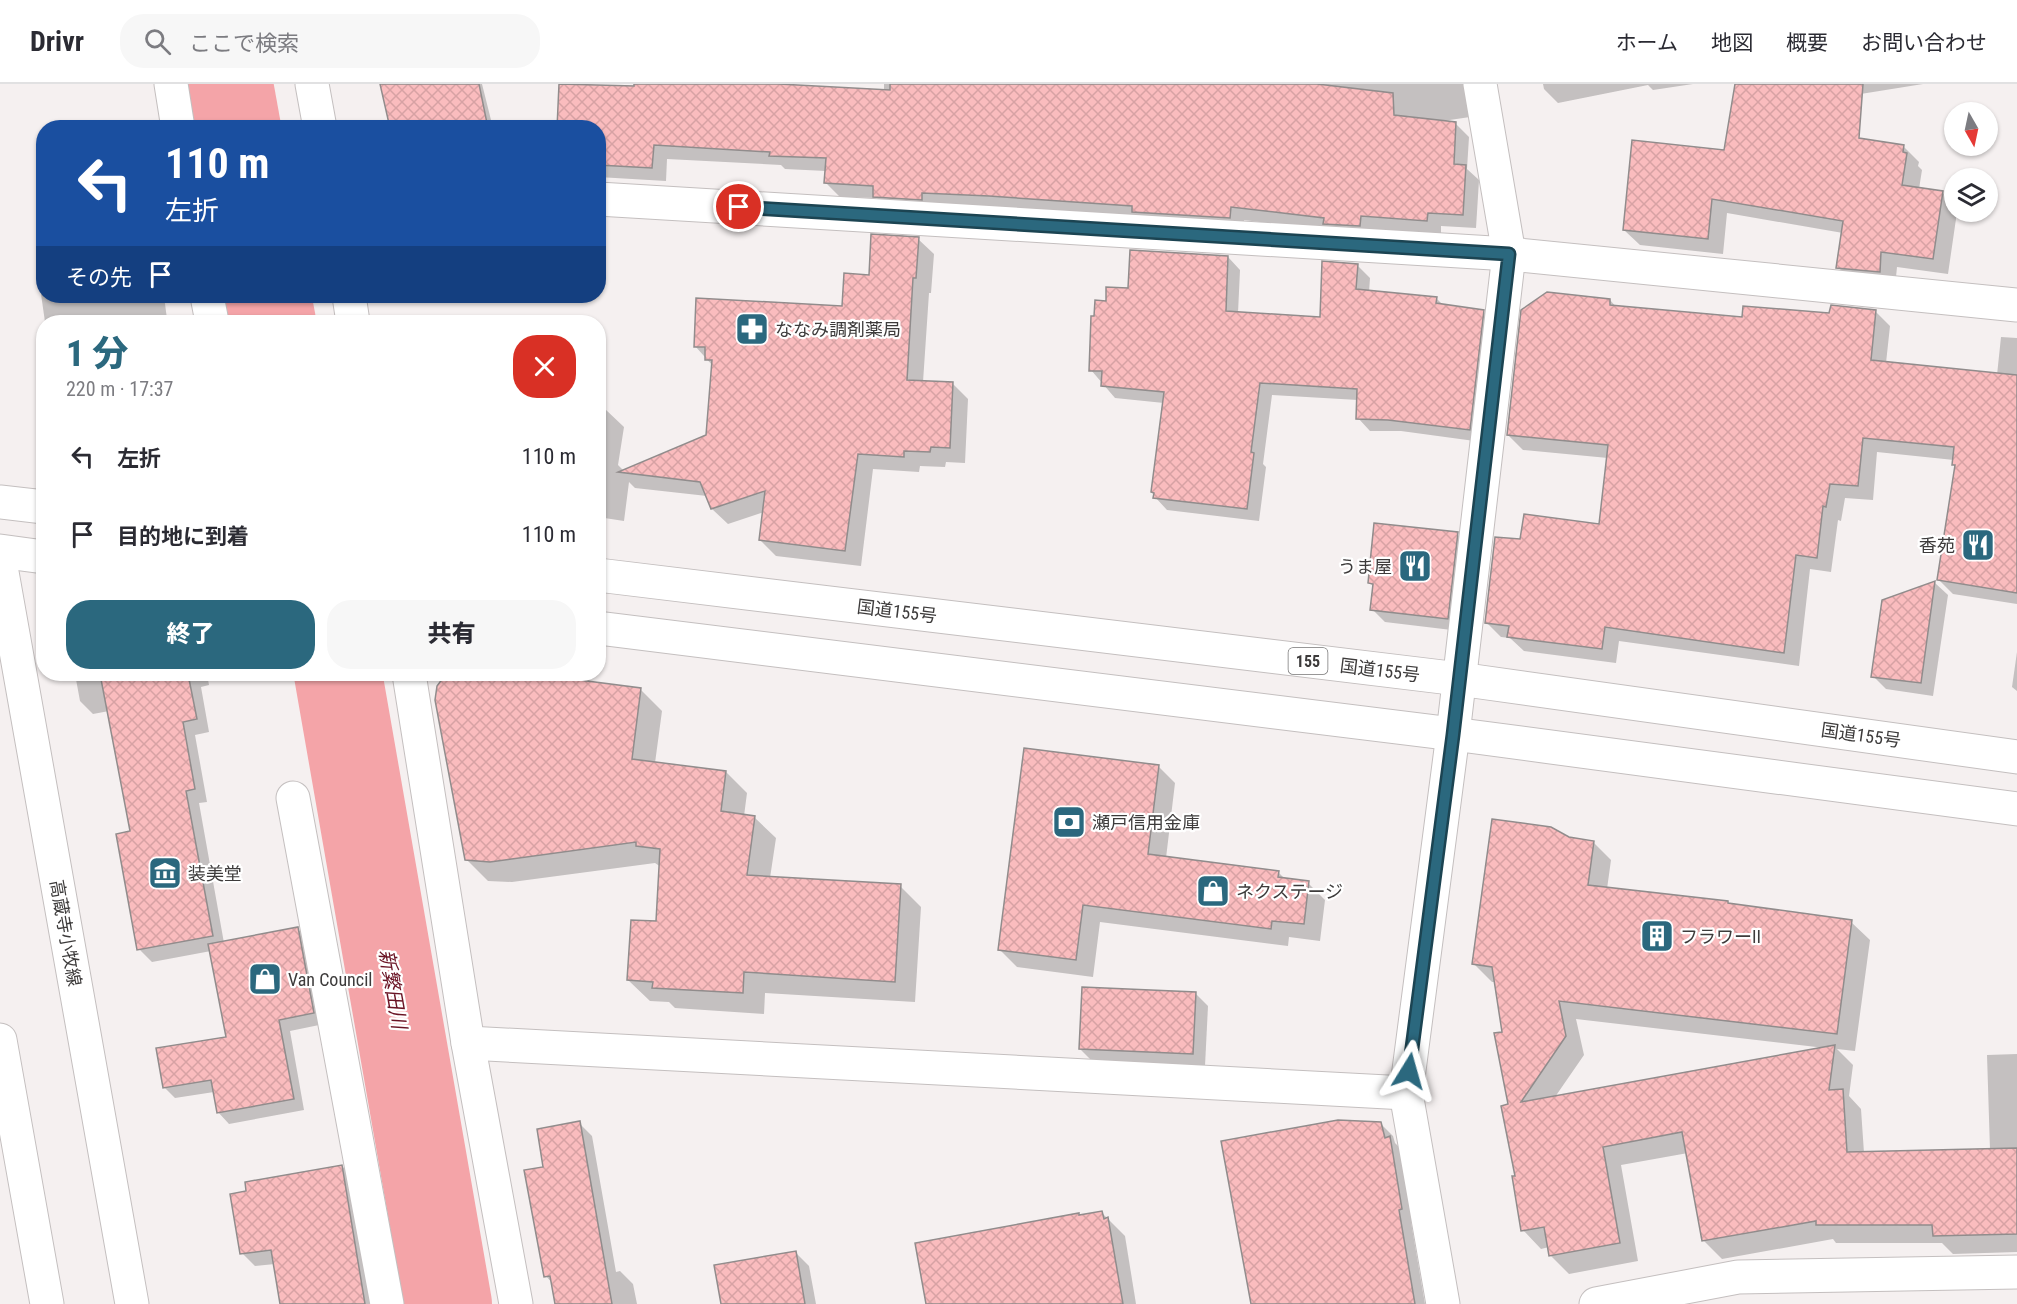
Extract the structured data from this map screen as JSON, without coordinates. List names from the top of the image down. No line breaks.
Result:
{"streets":{"main road":["国道155号","155","高蔵寺小牧線"]},"water":["新繁田川"],"places":{"pharmacy":["ななみ調剤薬局"],"restaurant":["香苑","うま屋"],"bank":["瀬戸信用金庫"],"museum":["装美堂"],"shop":["ネクステージ","Van Council"],"building":["フラワーII"]},"north":"bottom","page":{"header":"Drivr","search":"ここで検索","nav":["ホーム","地図","概要","お問い合わせ"],"turn":["110 m","左折"],"then":"その先","heading":["1 分","220 m · 17:37"],"list":[{"name":"左折","value":"110 m"},{"name":"目的地に到着","value":"110 m"}],"buttons":["終了","共有"]}}
